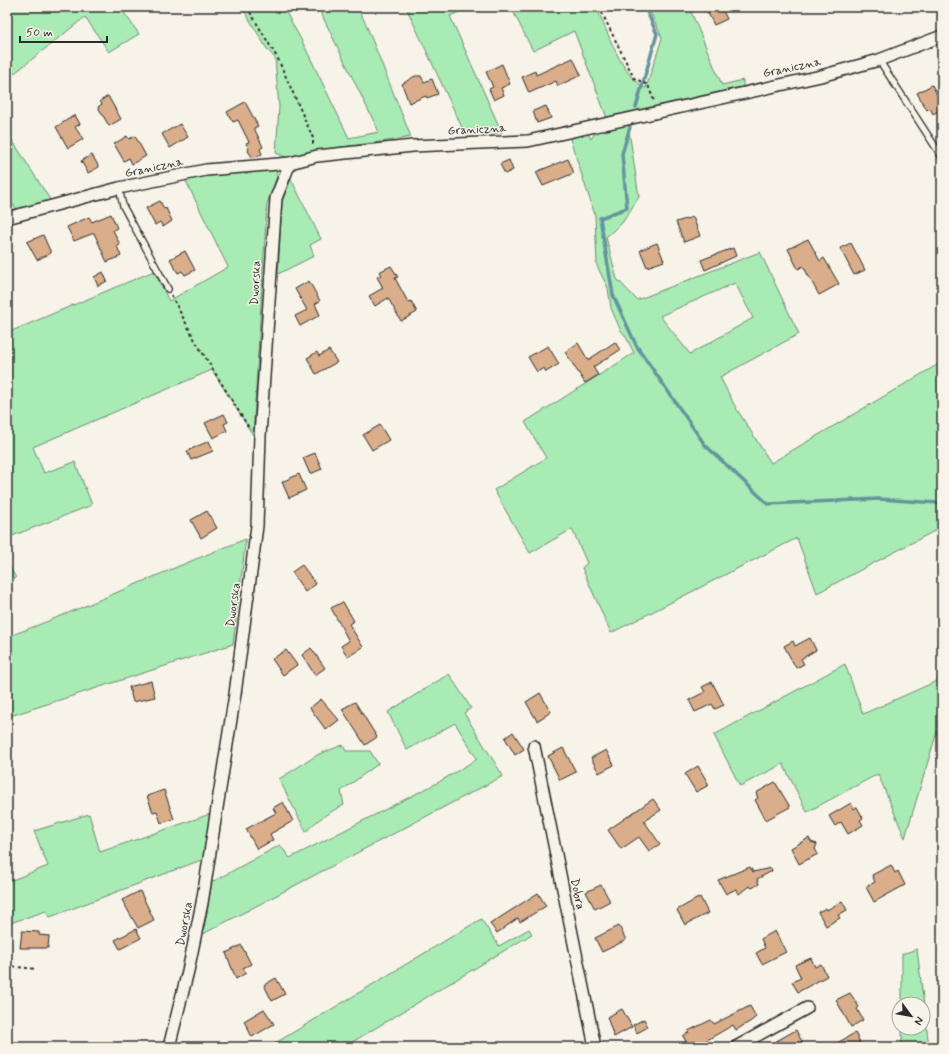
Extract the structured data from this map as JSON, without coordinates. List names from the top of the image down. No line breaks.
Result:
{"streets":{"street":["Graniczna","Dworska","Dobra"]},"crossings":[["Graniczna","Dworska"]],"scale_bar":"50 m","north":"bottom right"}
